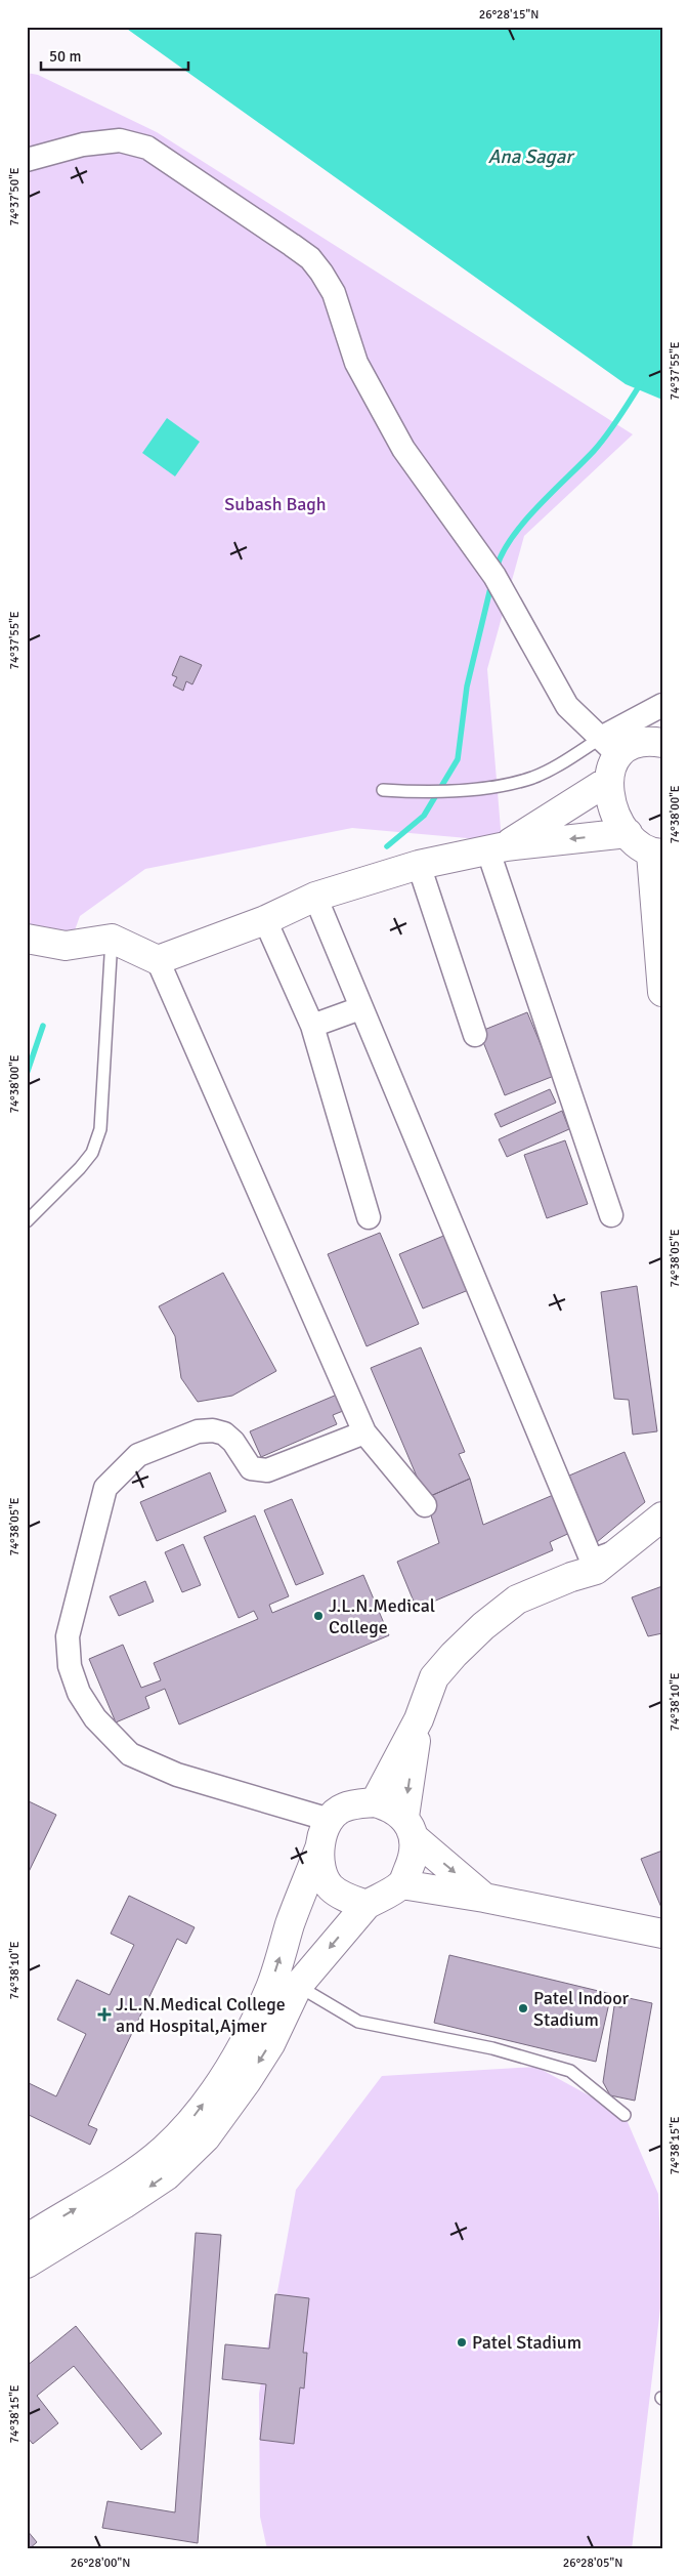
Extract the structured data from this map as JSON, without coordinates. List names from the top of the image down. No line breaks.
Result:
{"water":["Ana Sagar"],"parks":["Subash Bagh"],"places":{"other":["J.L.N.Medical College","Patel Indoor Stadium","Patel Stadium"],"health":["J.L.N.Medical College and Hospital,Ajmer"]},"scale_bar":"50 m","coordinates":["26°28'15\"N","74°37'50\"E","74°37'55\"E","74°38'00\"E","74°38'05\"E","74°38'10\"E","74°38'15\"E","26°28'00\"N","26°28'05\"N"]}
